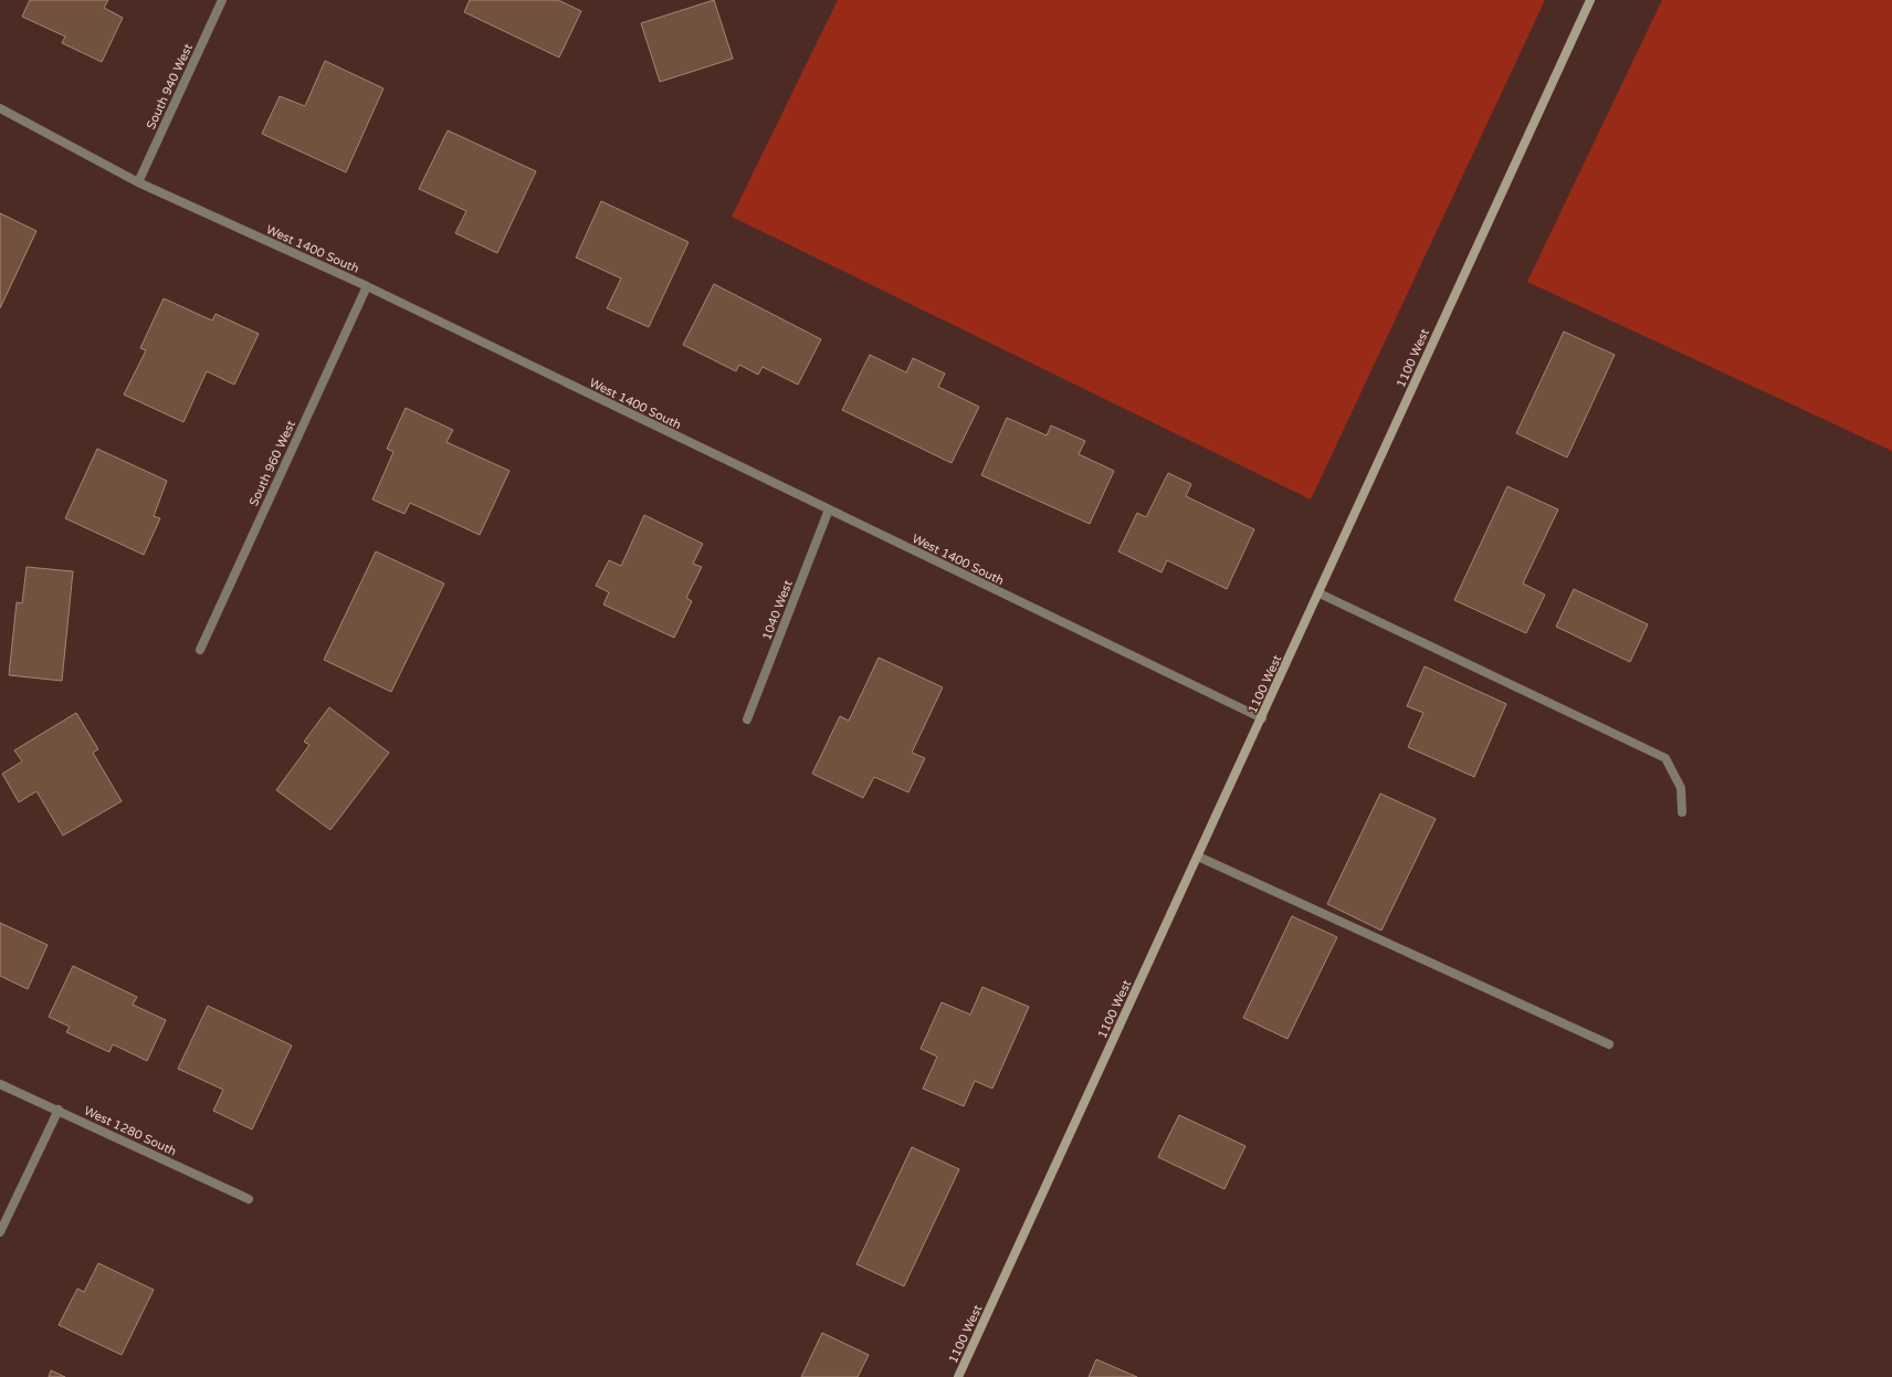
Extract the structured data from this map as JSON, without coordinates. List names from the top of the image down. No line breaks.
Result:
{"streets":{"street":["South 940 West","West 1400 South","1100 West","South 960 West","1040 West","West 1280 South"]},"crossings":[["South 940 West","West 1400 South"],["West 1400 South","1100 West"],["West 1400 South","South 960 West"],["West 1400 South","1040 West"]]}
